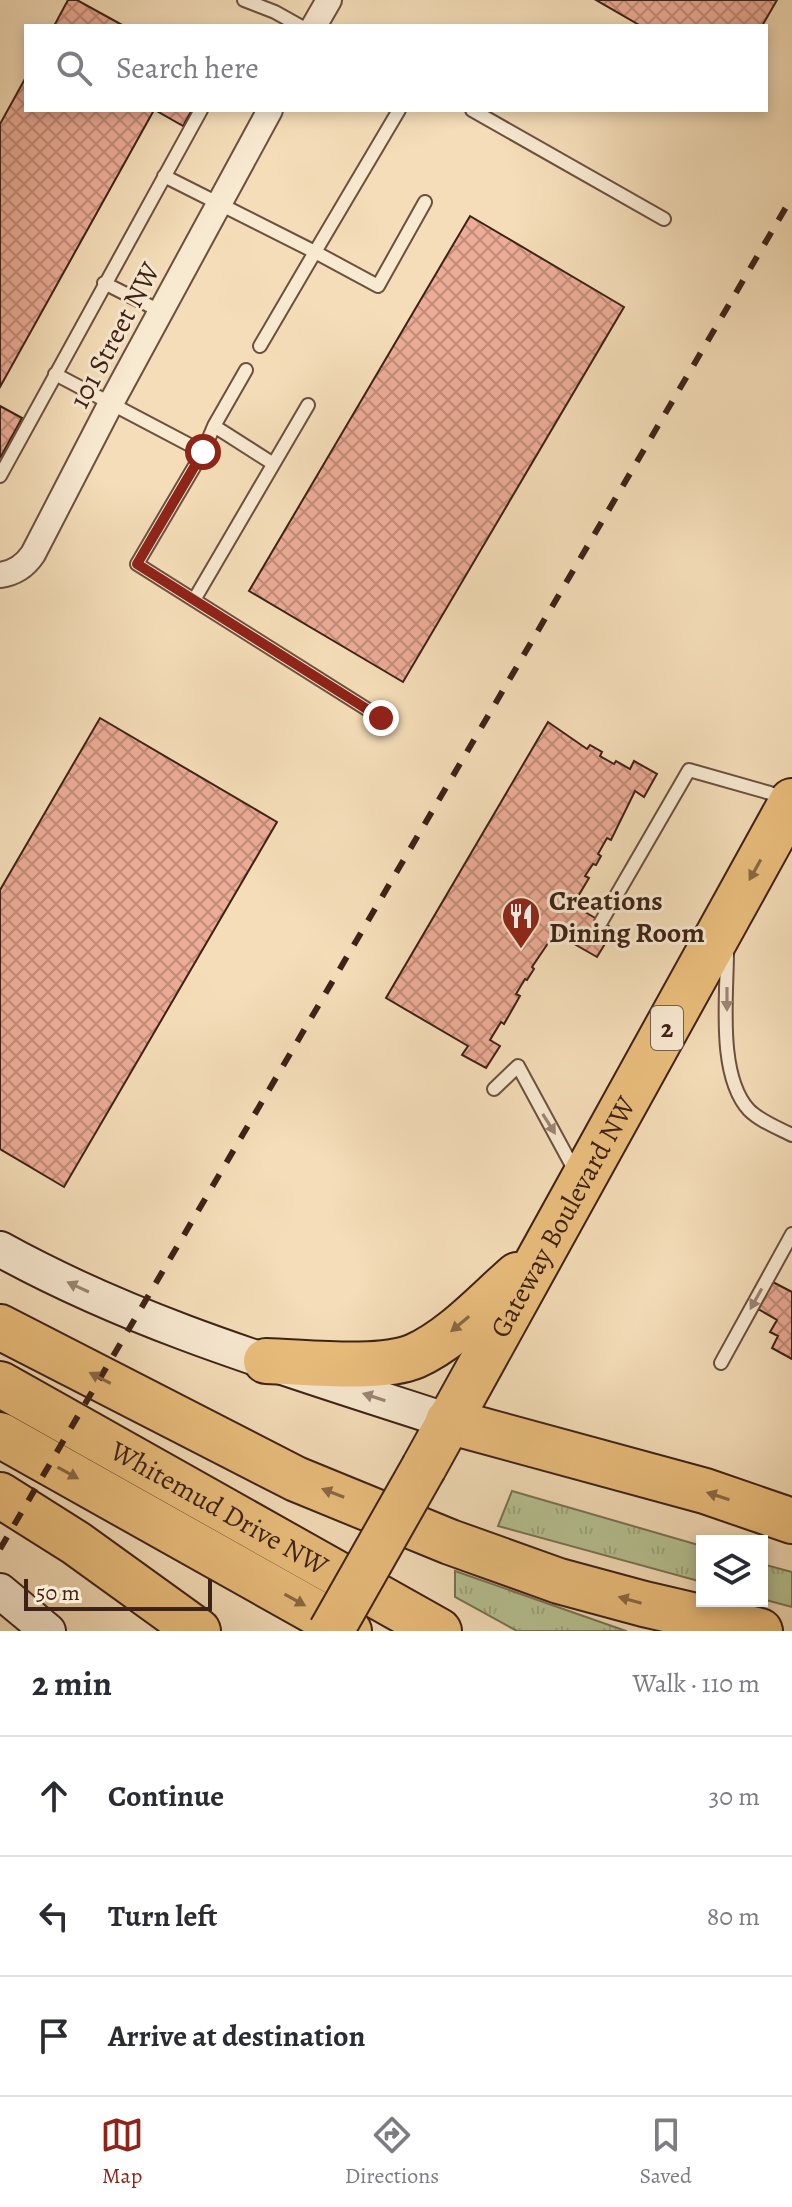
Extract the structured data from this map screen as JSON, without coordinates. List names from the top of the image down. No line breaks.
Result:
{"streets":{"highway":["2","Gateway Boulevard NW","Whitemud Drive NW"],"street":["101 Street NW"]},"crossings":[["Gateway Boulevard NW","Whitemud Drive NW"]],"places":{"restaurant":["Creations Dining Room"]},"scale_bar":"50 m","page":{"search":"Search here","scale":"50 m","heading":["2 min","Walk · 110 m"],"list":[["Continue","30 m"],["Turn left","80 m"],"Arrive at destination"],"nav":["Map","Directions","Saved"]}}
